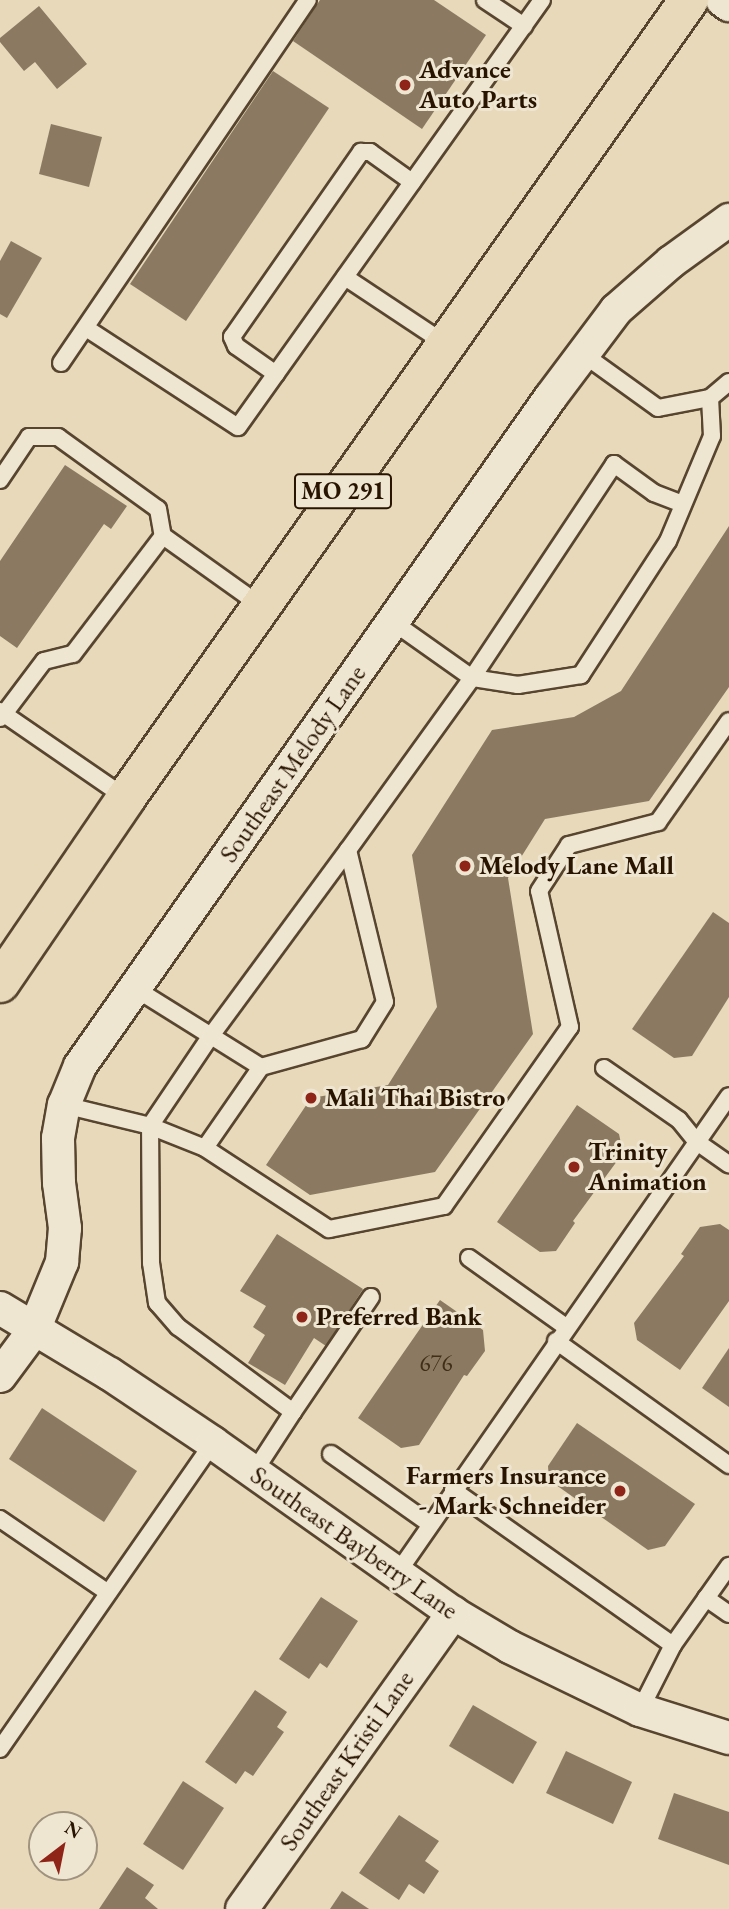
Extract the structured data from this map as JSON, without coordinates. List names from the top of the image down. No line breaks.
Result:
{"streets":{"main road":["MO 291"],"street":["Southeast Melody Lane","Southeast Bayberry Lane","Southeast Kristi Lane"]},"crossings":[["Southeast Melody Lane","Southeast Bayberry Lane"],["Southeast Bayberry Lane","Southeast Kristi Lane"]],"places":["Advance Auto Parts","Melody Lane Mall","Mali Thai Bistro","Trinity Animation","Preferred Bank","Farmers Insurance - Mark Schneider"],"house_numbers":["676"],"north":"top right"}
